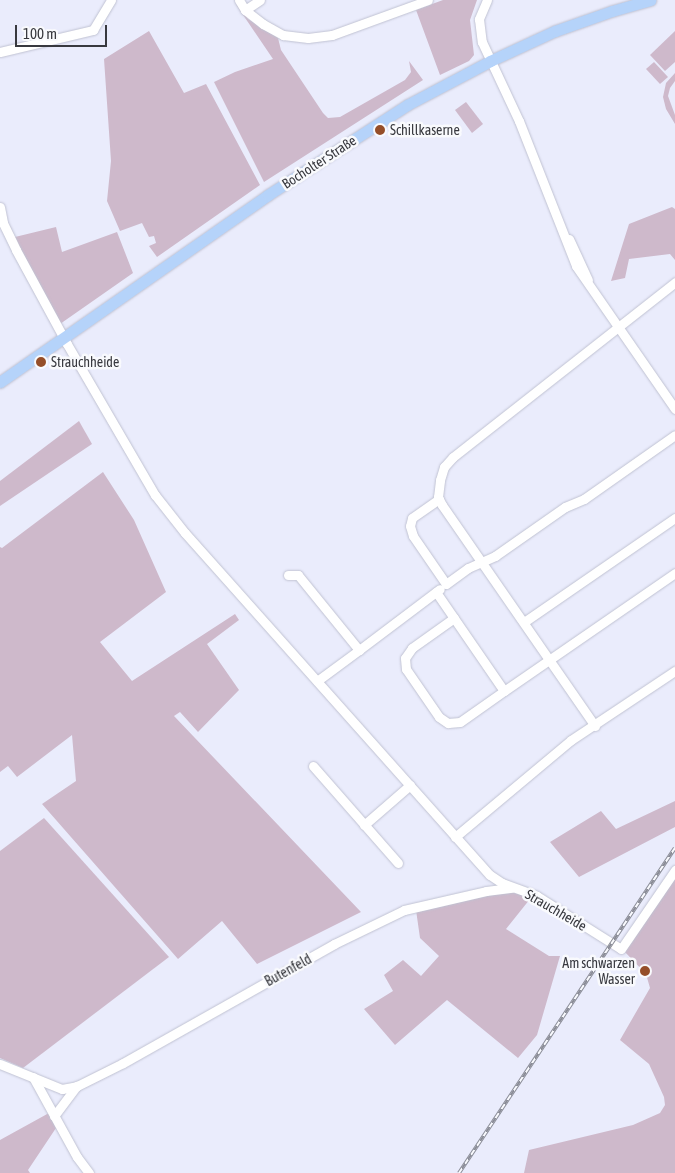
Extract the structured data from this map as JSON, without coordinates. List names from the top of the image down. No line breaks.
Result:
{"streets":{"main road":["Bocholter Straße"],"street":["Strauchheide","Butenfeld"]},"crossings":[["Bocholter Straße","Strauchheide"],["Strauchheide","Butenfeld"]],"places":["Schillkaserne","Strauchheide","Am schwarzen Wasser"],"scale_bar":"100 m"}
